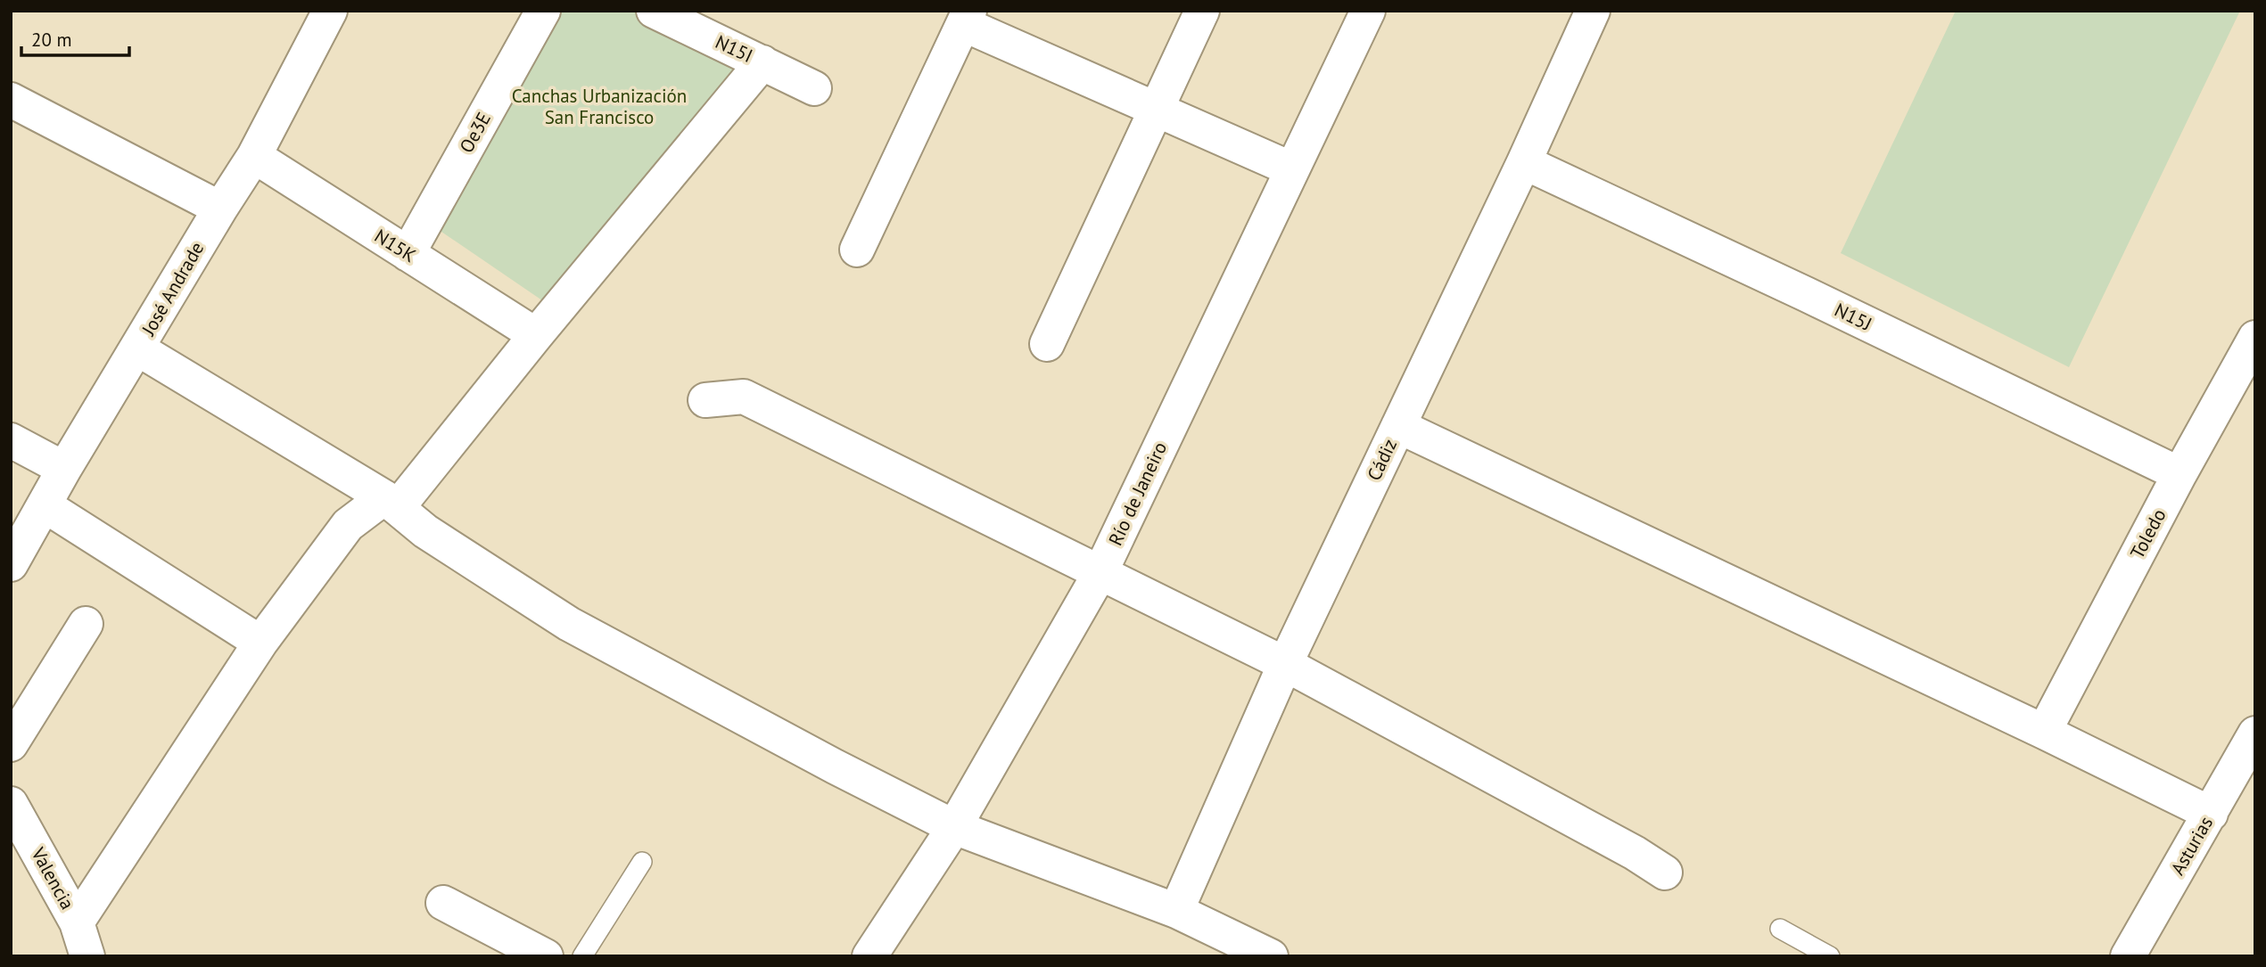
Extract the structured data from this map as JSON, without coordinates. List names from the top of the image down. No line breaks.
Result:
{"streets":{"street":["N15I","Oe3E","N15K","José Andrade","N15J","Cádiz","Río de Janeiro","Toledo","Asturias","Valencia"]},"crossings":[["Oe3E","N15K"],["N15K","José Andrade"],["N15J","Cádiz"],["N15J","Toledo"]],"parks":["Canchas Urbanización San Francisco"],"scale_bar":"20 m"}
